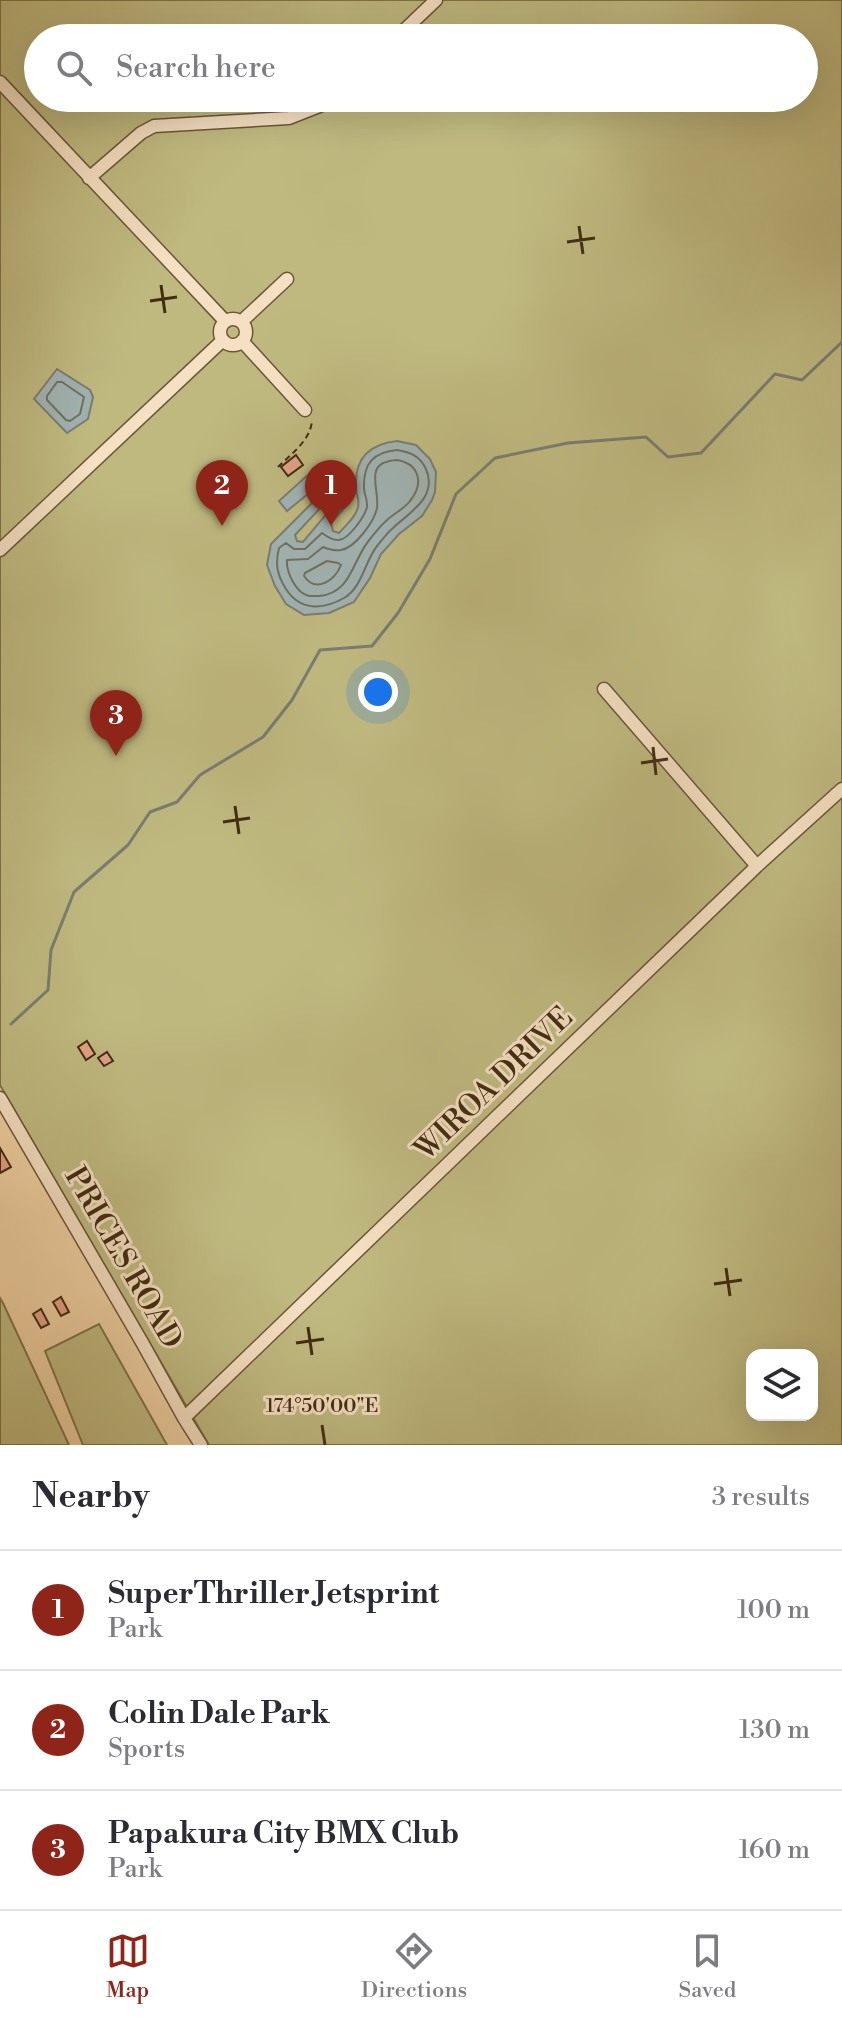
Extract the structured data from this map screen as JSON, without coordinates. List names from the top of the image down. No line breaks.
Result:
{"streets":{"street":["WIROA DRIVE","PRICES ROAD"]},"crossings":[["WIROA DRIVE","PRICES ROAD"]],"page":{"search":"Search here","pins":["1","2","3"],"heading":["Nearby","3 results"],"list":[{"mark":"1","name":"SuperThriller Jetsprint","note":"Park","value":"100 m"},{"mark":"2","name":"Colin Dale Park","note":"Sports","value":"130 m"},{"mark":"3","name":"Papakura City BMX Club","note":"Park","value":"160 m"}],"nav":["Map","Directions","Saved"]},"coordinates":["174°50'00\"E"]}
